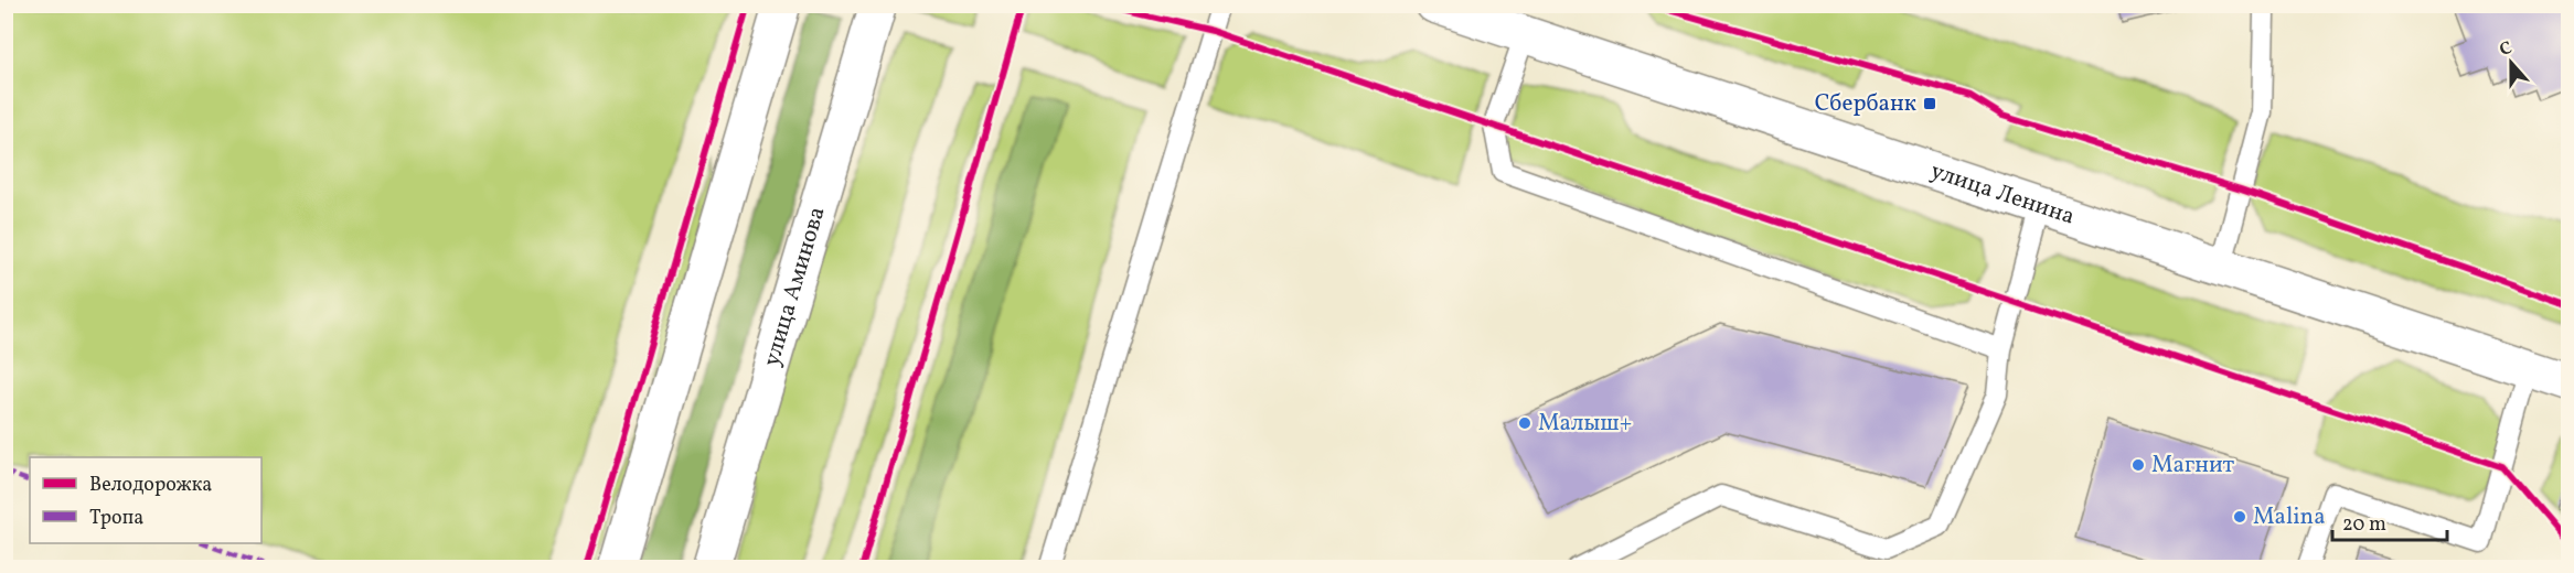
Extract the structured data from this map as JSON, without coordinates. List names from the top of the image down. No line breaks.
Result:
{"streets":{"main road":["улица Ленина","улица Аминова"]},"places":{"transit":["Сбербанк"],"other":["Малыш+","Магнит","Malina"]},"legend":["Велодорожка","Тропа"],"scale_bar":"20 m","north":"top"}
